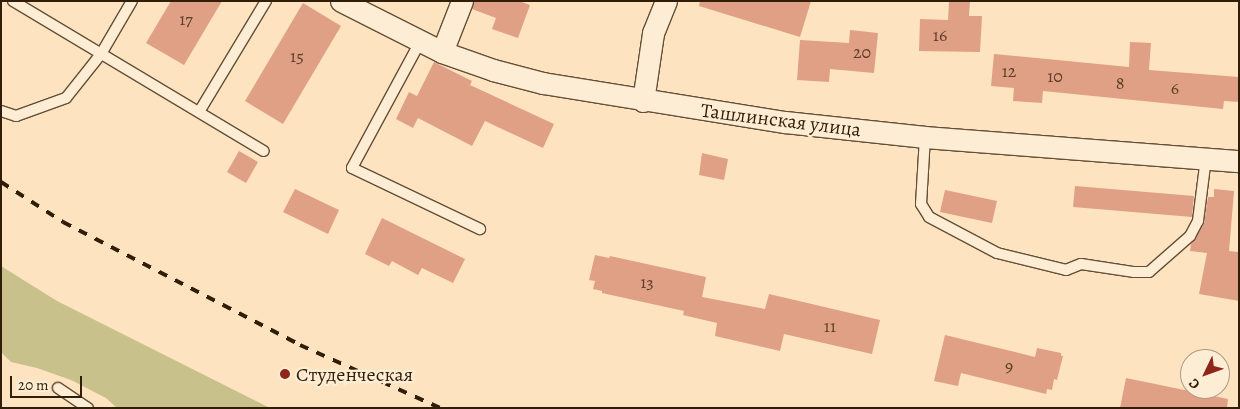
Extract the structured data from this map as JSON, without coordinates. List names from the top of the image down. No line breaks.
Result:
{"streets":{"street":["Ташлинская улица"]},"places":["Студенческая"],"house_numbers":["17","16","20","15","12","10","8","6","13","11","9"],"scale_bar":"20 m","north":"bottom left"}
